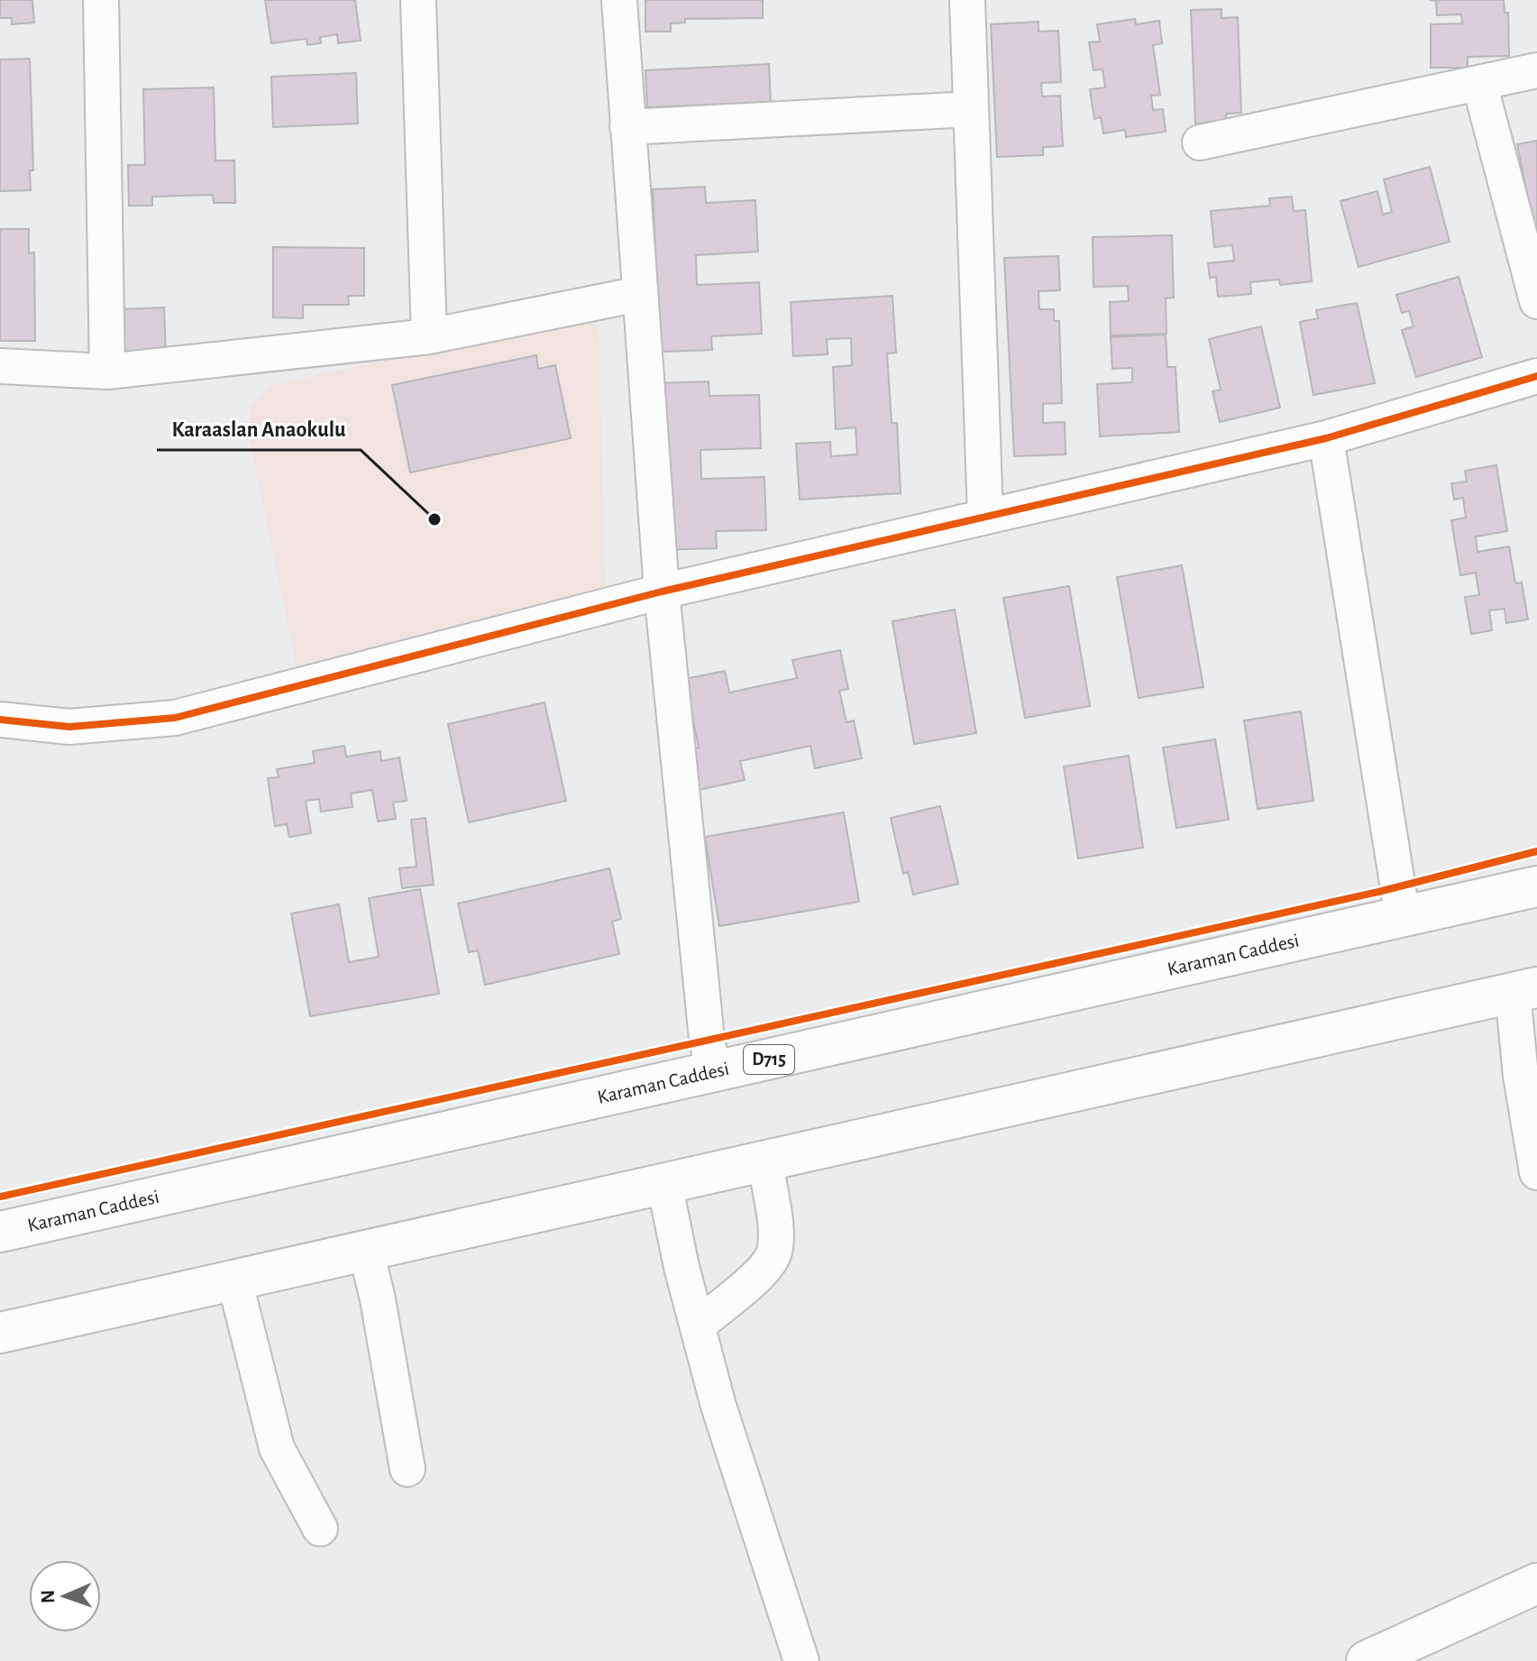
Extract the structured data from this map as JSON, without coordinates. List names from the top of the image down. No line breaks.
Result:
{"streets":{"main road":["Karaman Caddesi","D715"]},"places":["Karaaslan Anaokulu"],"north":"left"}
